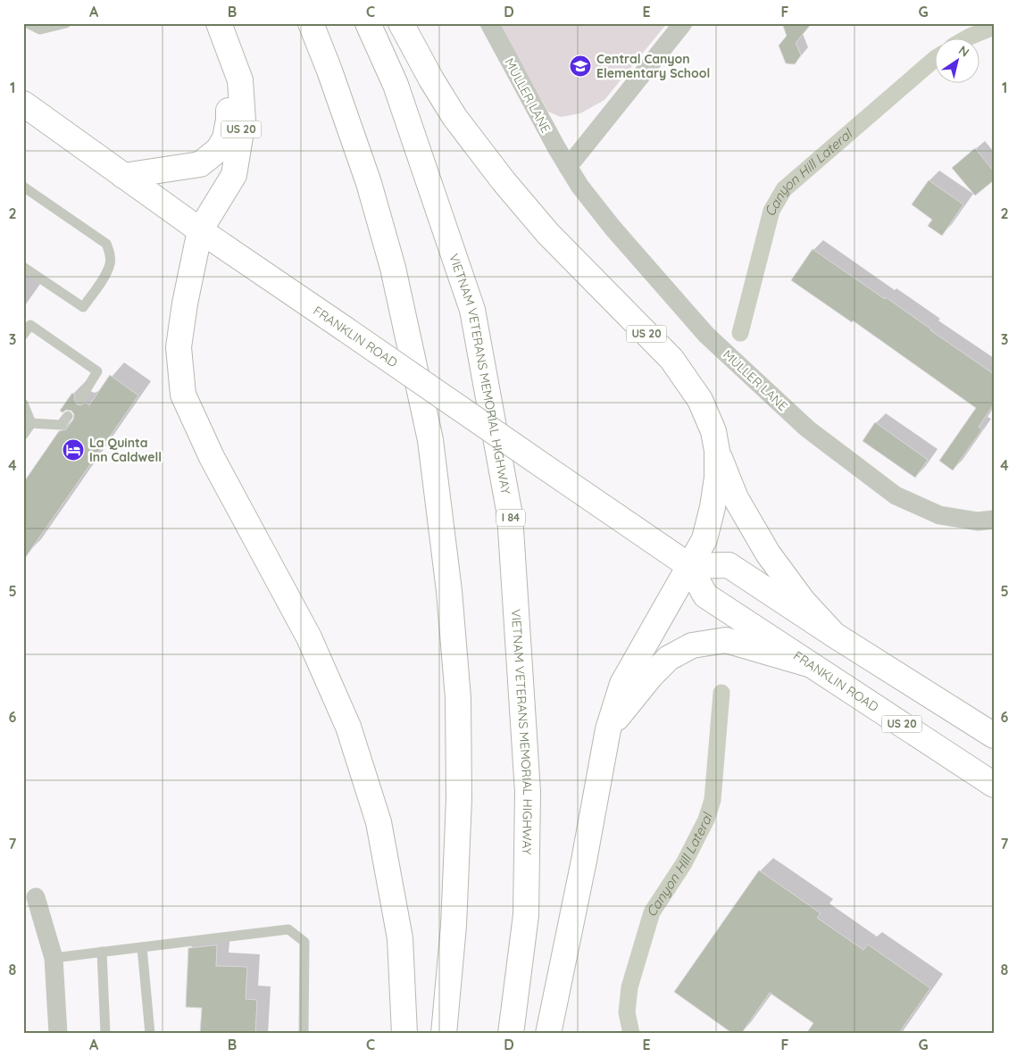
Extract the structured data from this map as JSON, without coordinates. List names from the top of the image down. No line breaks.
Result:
{"streets":{"main road":["US 20","FRANKLIN ROAD","VIETNAM VETERANS MEMORIAL HIGHWAY","I 84"],"street":["MULLER LANE"]},"crossings":[["US 20","FRANKLIN ROAD"]],"water":["Canyon Hill Lateral"],"places":{"school or university":["Central Canyon Elementary School"],"hotel":["La Quinta Inn Caldwell"]},"north":"top right","grid":{"columns":["A","B","C","D","E","F","G"],"rows":["1","2","3","4","5","6","7","8"]}}
